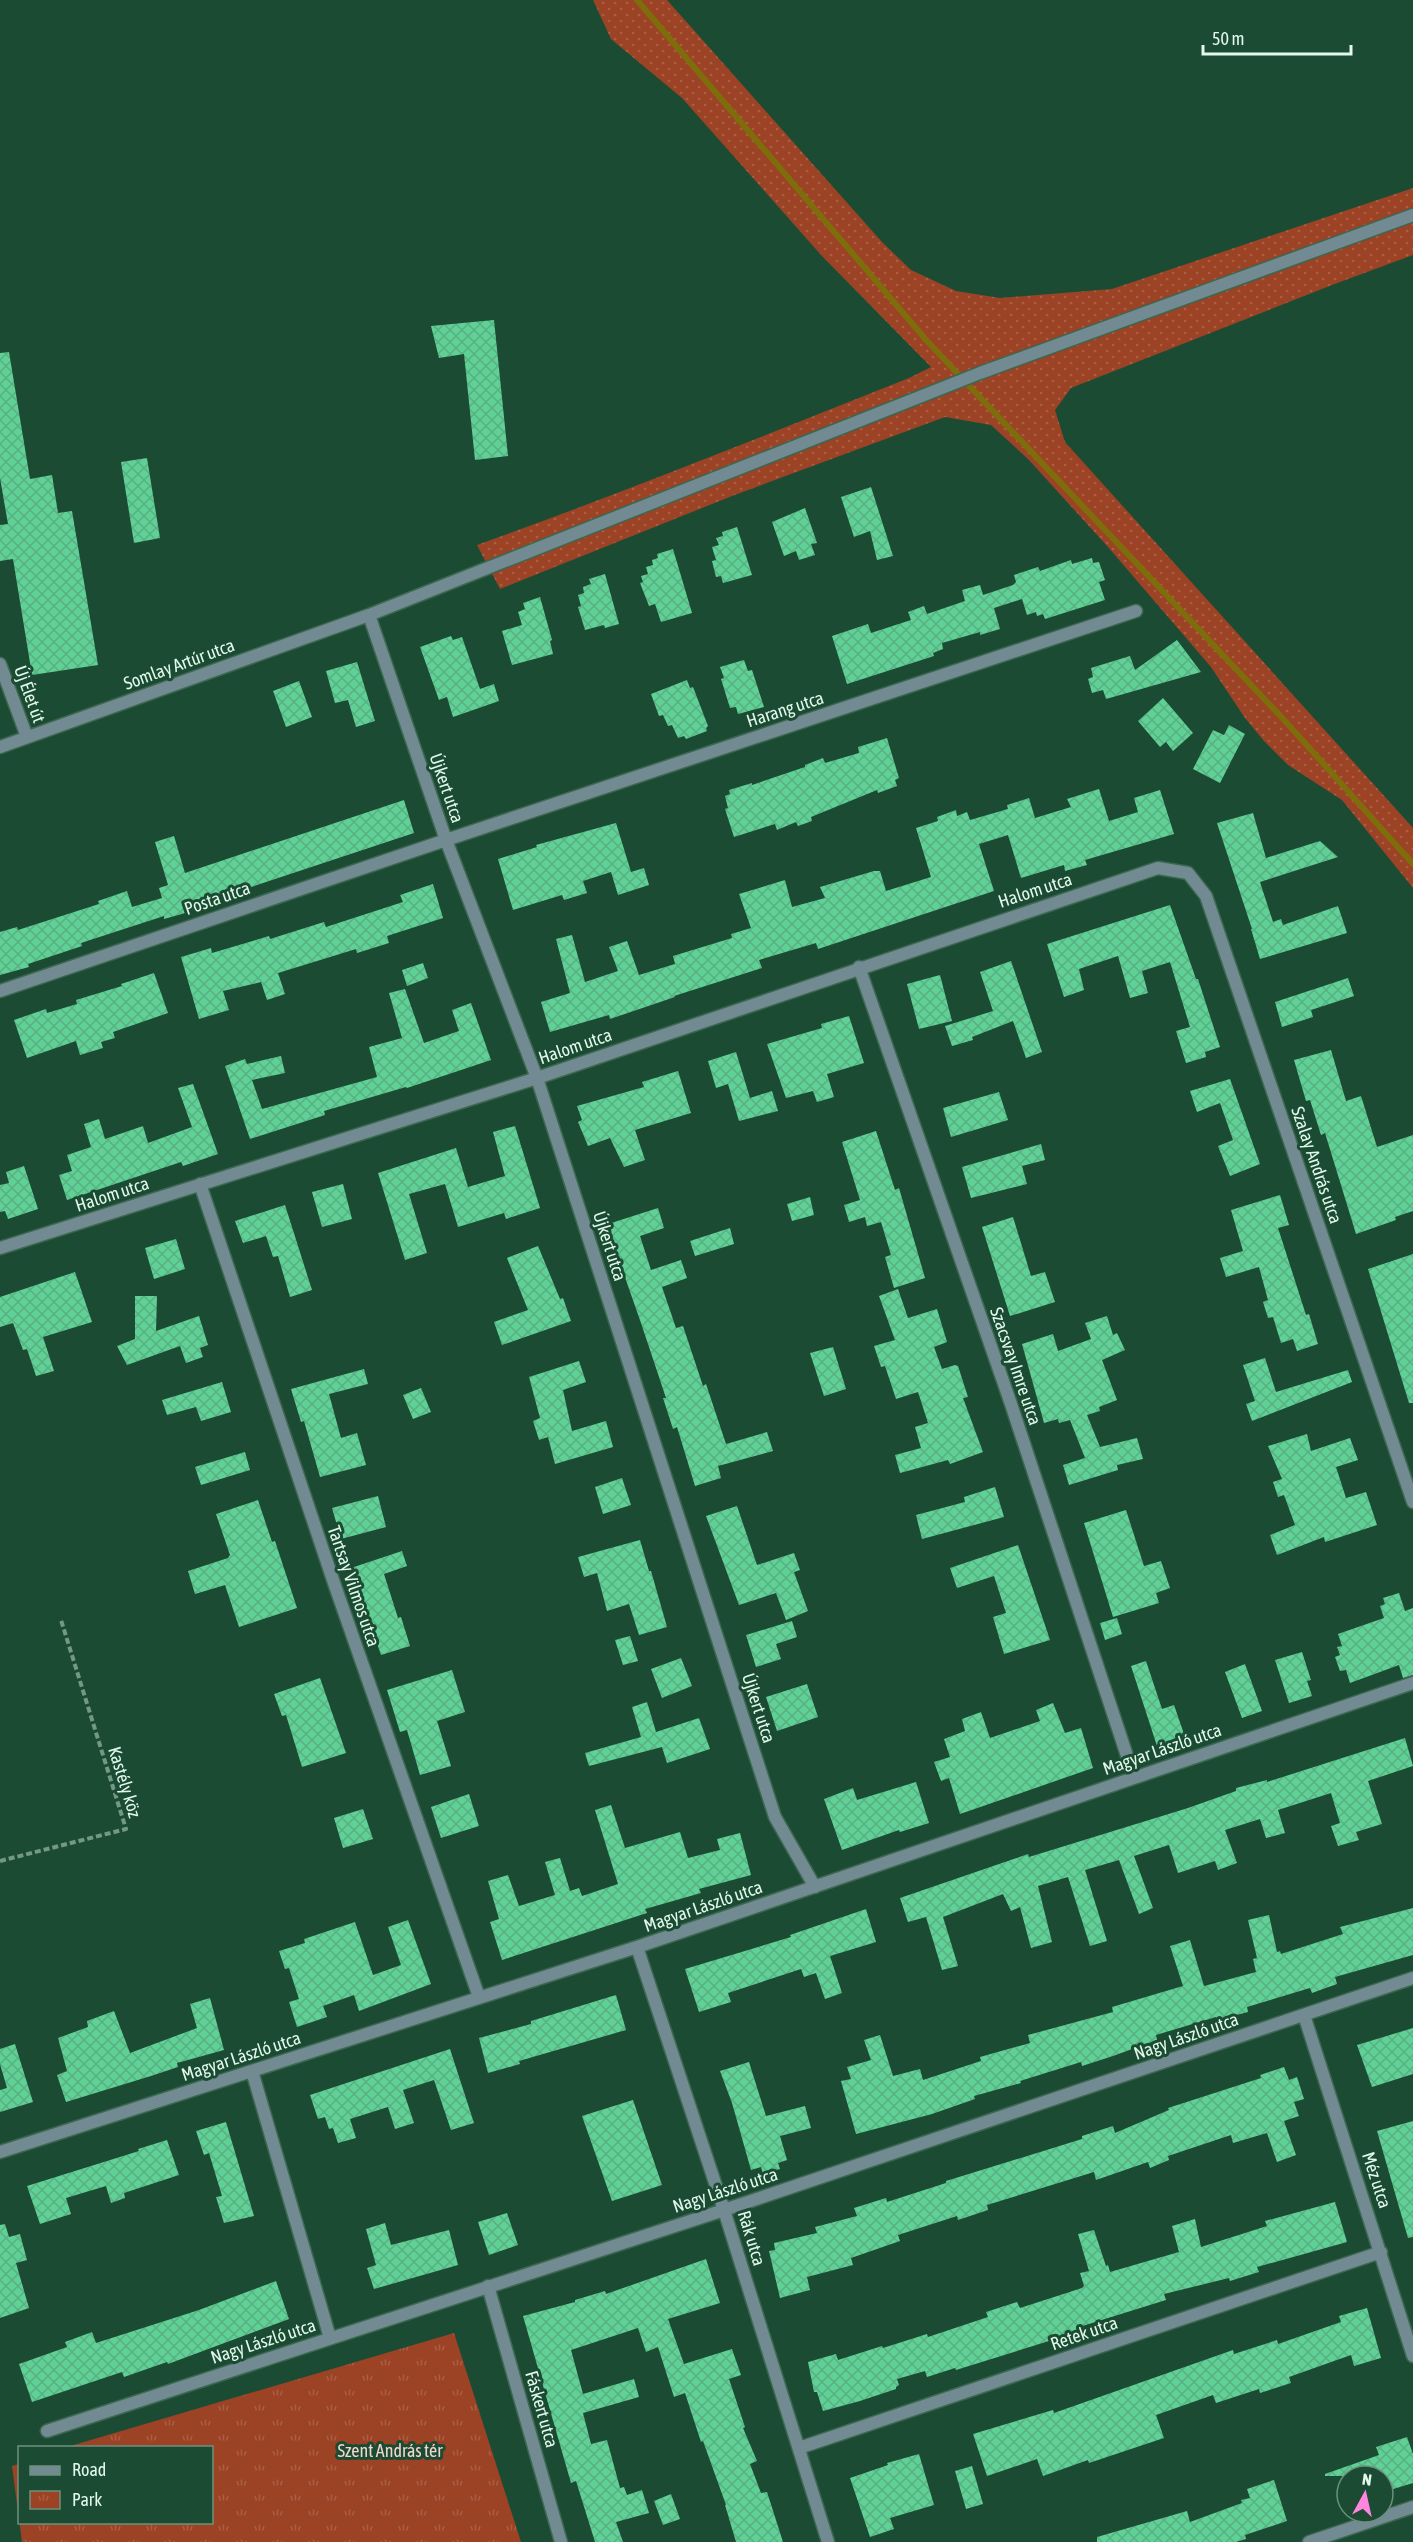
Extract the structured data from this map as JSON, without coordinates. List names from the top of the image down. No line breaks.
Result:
{"streets":{"street":["Somlay Artúr utca","Új Élet út","Harang utca","Újkert utca","Halom utca","Posta utca","Szalay András utca","Szacsvay Imre utca","Tartsay Vilmos utca","Magyar László utca","Nagy László utca","Méz utca","Rák utca","Retek utca","Fáskert utca"],"path":["Kastély köz"]},"crossings":[["Somlay Artúr utca","Új Élet út"],["Somlay Artúr utca","Újkert utca"],["Harang utca","Újkert utca"],["Harang utca","Posta utca"],["Újkert utca","Halom utca"],["Újkert utca","Posta utca"],["Újkert utca","Magyar László utca"],["Halom utca","Szalay András utca"],["Halom utca","Szacsvay Imre utca"],["Halom utca","Tartsay Vilmos utca"],["Szacsvay Imre utca","Magyar László utca"],["Tartsay Vilmos utca","Magyar László utca"],["Magyar László utca","Rák utca"],["Nagy László utca","Méz utca"],["Nagy László utca","Rák utca"],["Nagy László utca","Fáskert utca"],["Méz utca","Retek utca"],["Rák utca","Retek utca"]],"parks":["Szent András tér"],"legend":["Road","Park"],"scale_bar":"50 m","north":"top"}
